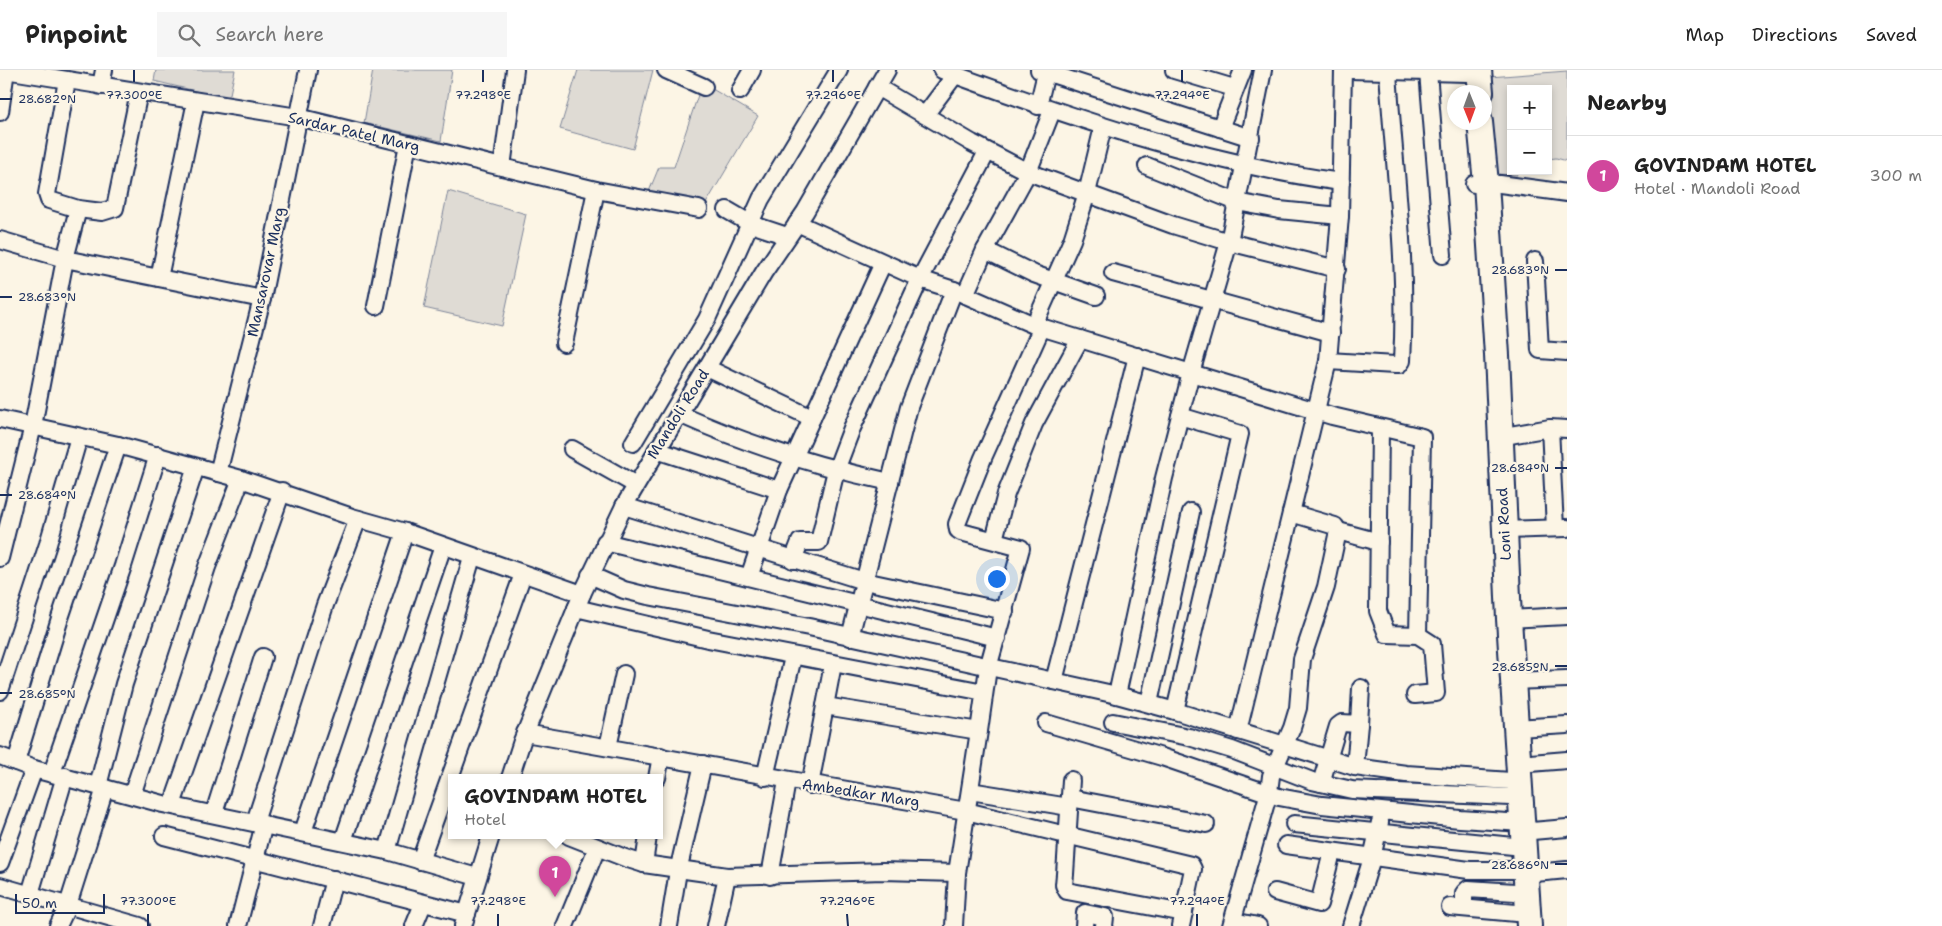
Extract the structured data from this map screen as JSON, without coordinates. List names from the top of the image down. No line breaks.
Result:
{"streets":{"highway":["Loni Road"],"street":["Sardar Patel Marg","Mansarovar Marg","Mandoli Road","Ambedkar Marg"]},"crossings":[["Sardar Patel Marg","Mansarovar Marg"],["Mandoli Road","Ambedkar Marg"]],"scale_bar":"50 m","north":"bottom","page":{"header":"Pinpoint","search":"Search here","nav":["Map","Directions","Saved"],"heading":"Nearby","map_buttons":["+","−"],"list":[{"mark":"1","name":"GOVINDAM HOTEL","note":"Hotel · Mandoli Road","value":"300 m"}],"popup":["GOVINDAM HOTEL","Hotel"],"pins":"1","scale":"50 m"},"coordinates":["77.300°E","77.298°E","77.296°E","77.294°E","28.682°N","28.683°N","28.684°N","28.685°N","28.686°N"]}
